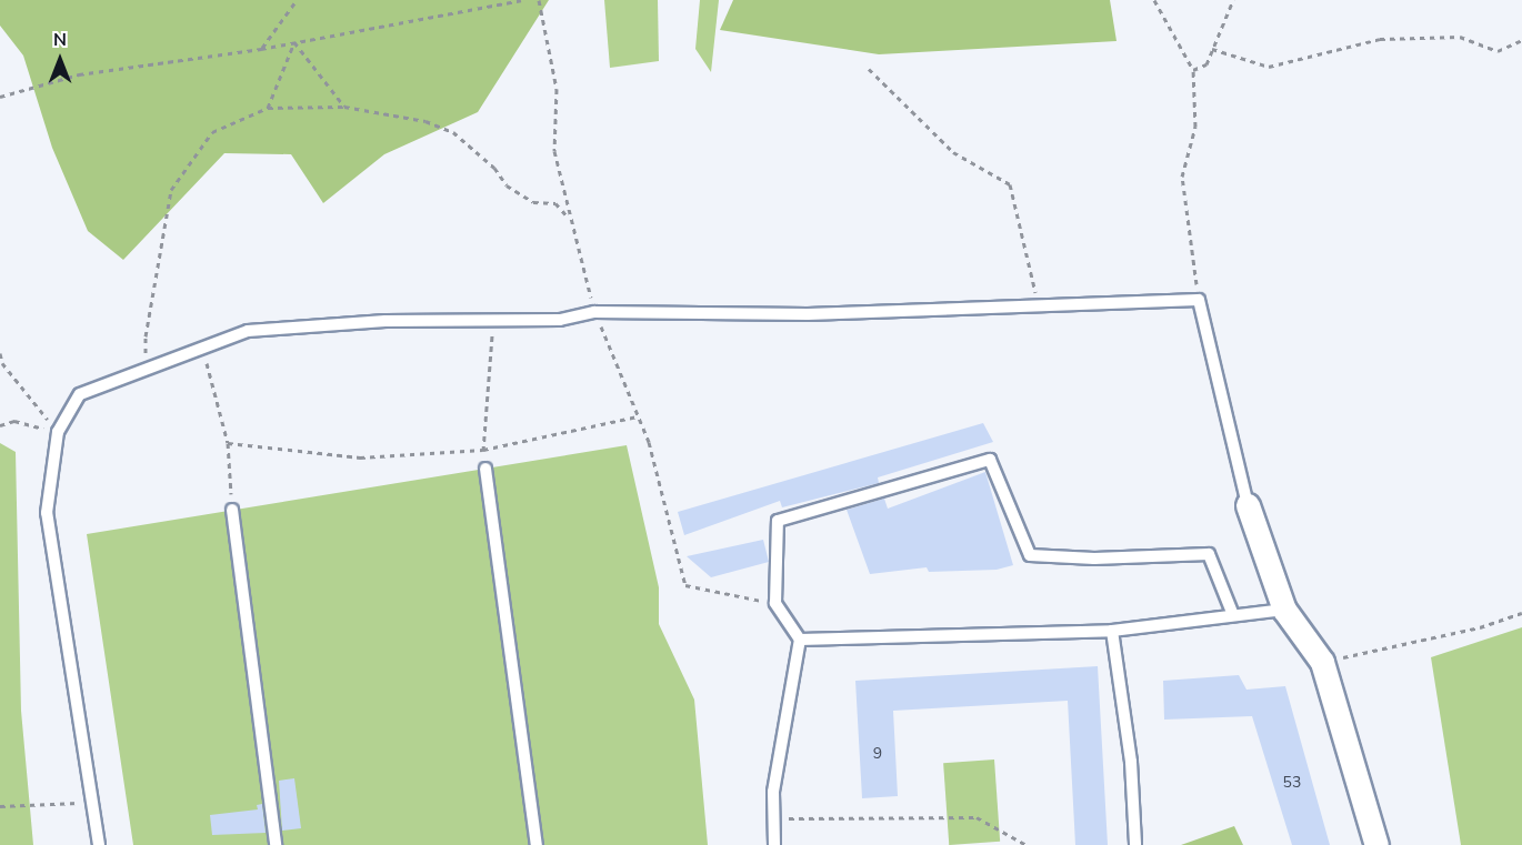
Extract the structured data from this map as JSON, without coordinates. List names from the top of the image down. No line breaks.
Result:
{"house_numbers":["9","53"],"north":"top"}
